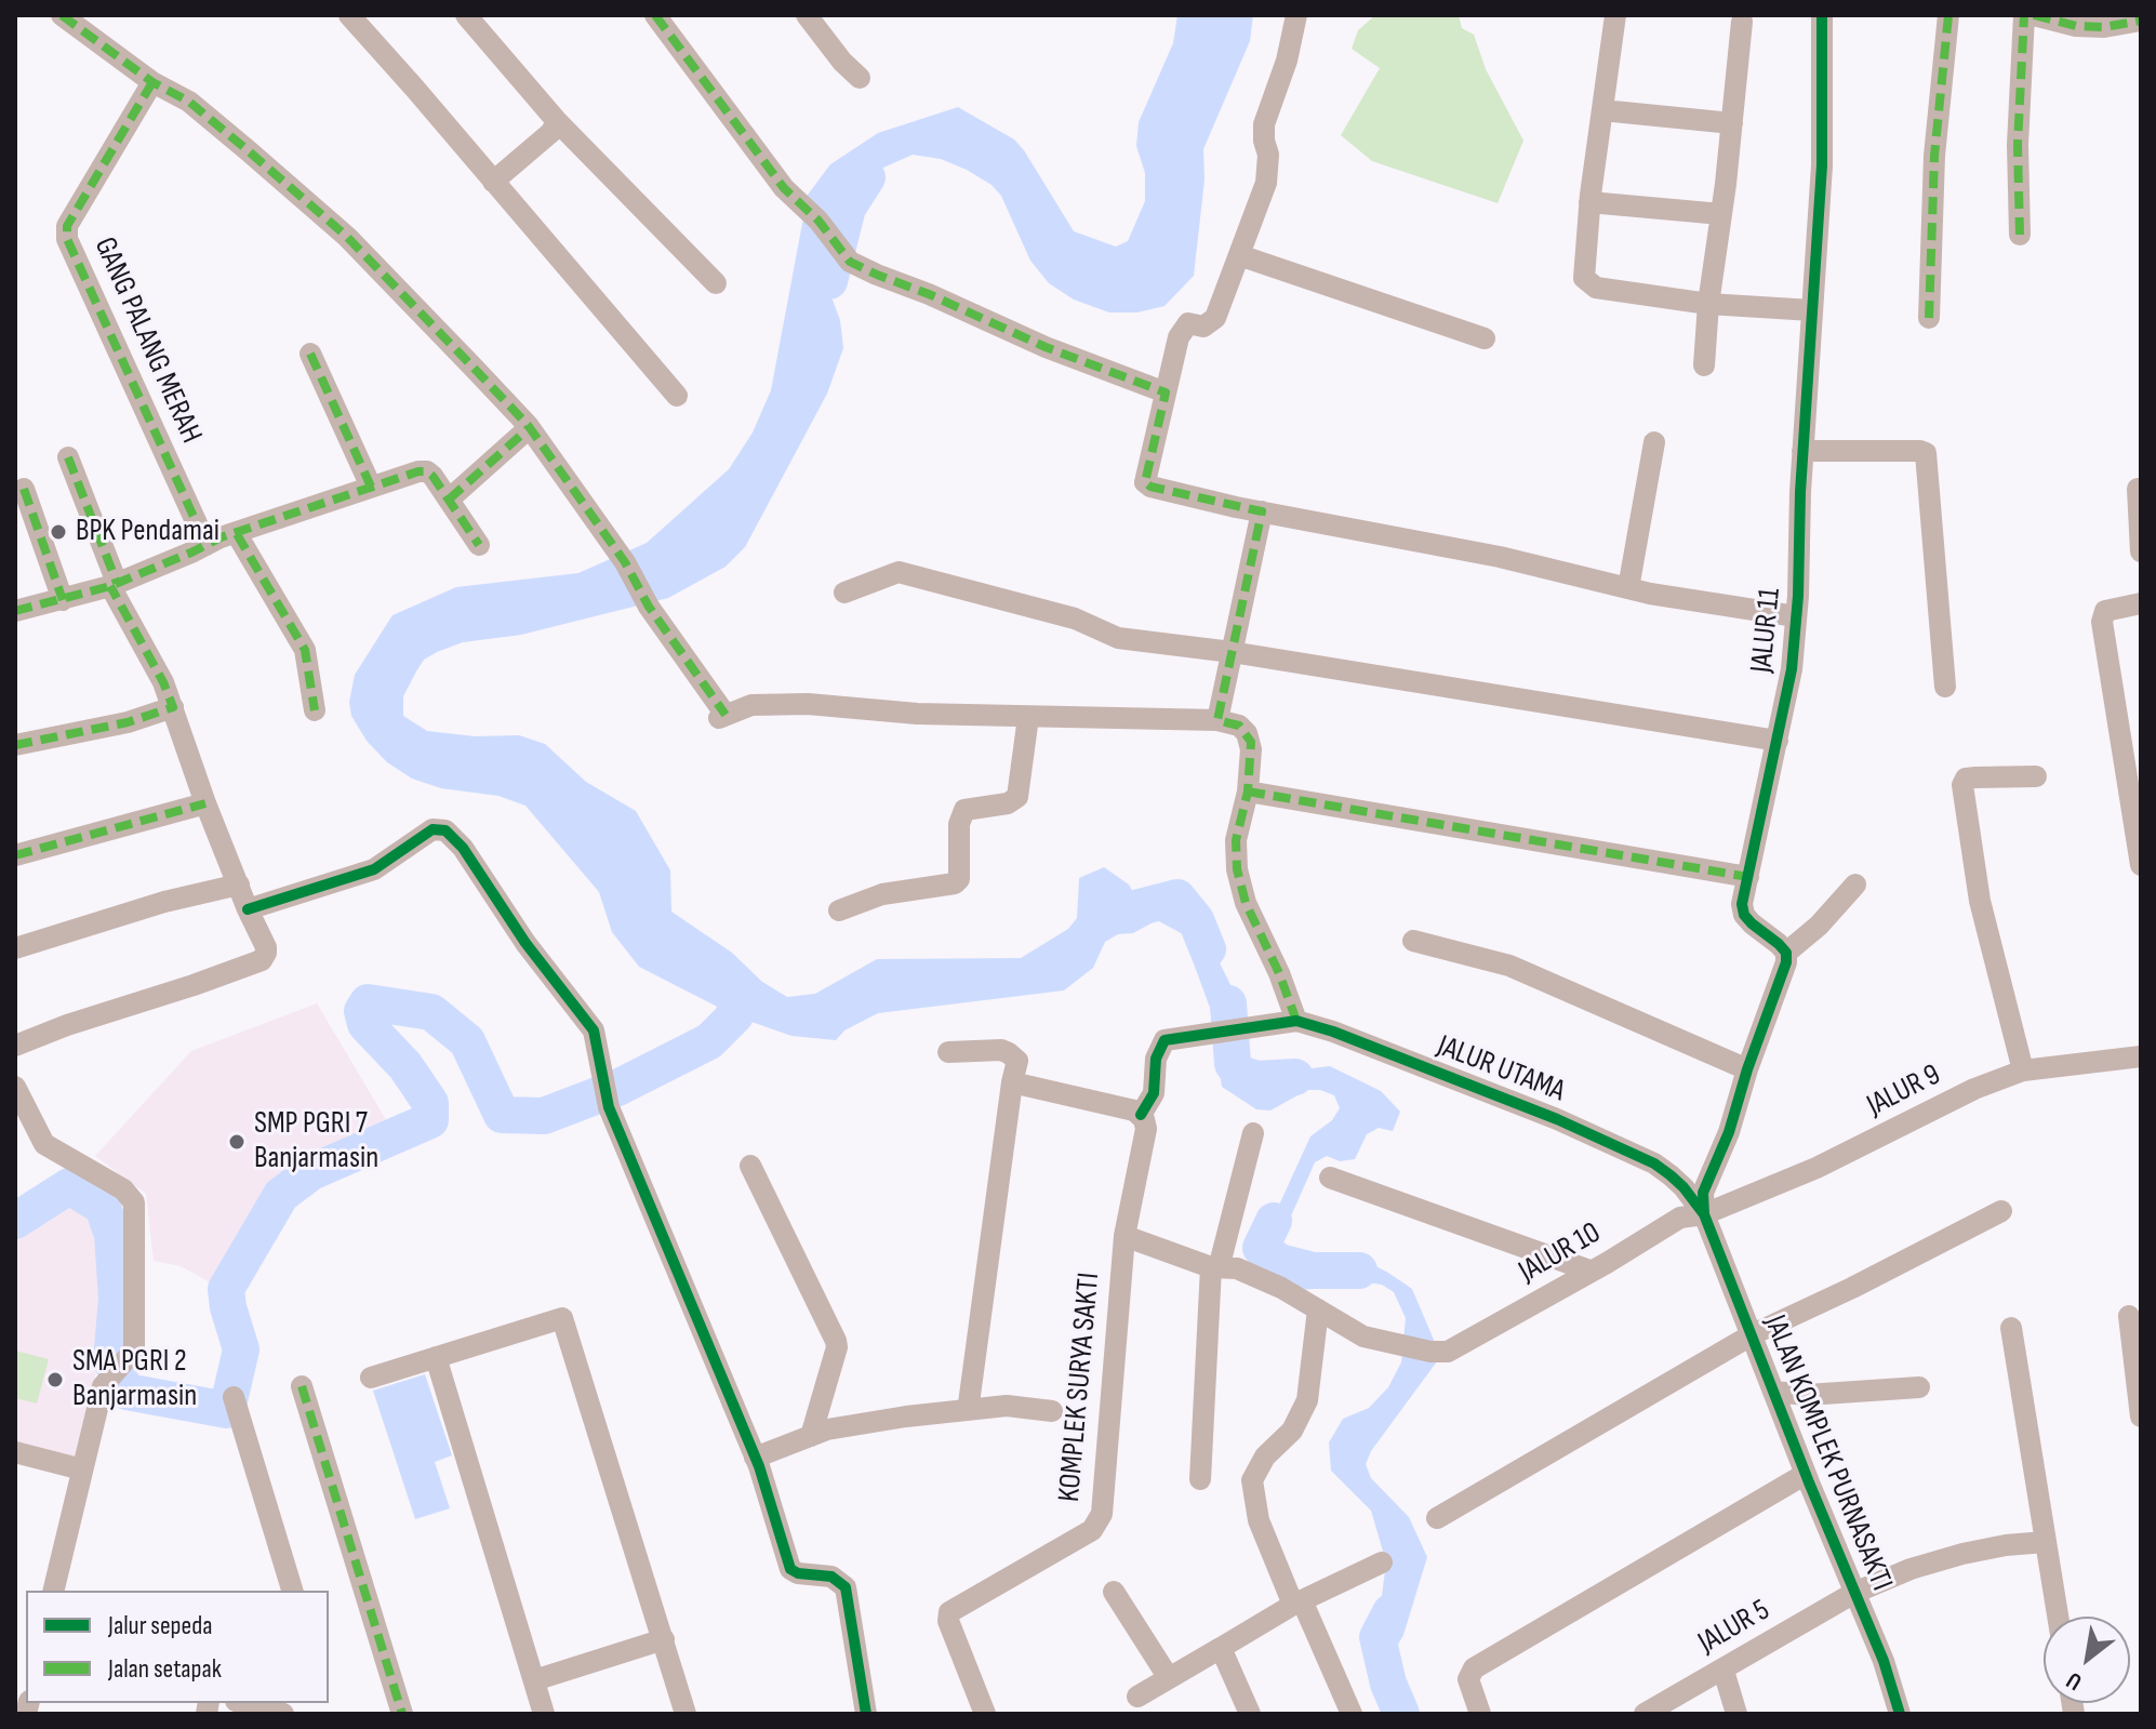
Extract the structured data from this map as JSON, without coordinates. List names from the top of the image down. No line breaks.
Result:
{"streets":{"street":["GANG PALANG MERAH","JALUR 11","JALUR UTAMA","JALUR 9","JALUR 10","KOMPLEK SURYA SAKTI","JALAN KOMPLEK PURNASAKTI","JALUR 5"]},"crossings":[["JALUR UTAMA","JALUR 9"],["JALUR UTAMA","JALUR 10"],["JALUR UTAMA","JALAN KOMPLEK PURNASAKTI"],["JALUR 9","JALUR 10"],["JALUR 9","JALAN KOMPLEK PURNASAKTI"],["JALUR 10","KOMPLEK SURYA SAKTI"],["JALUR 10","JALAN KOMPLEK PURNASAKTI"],["JALAN KOMPLEK PURNASAKTI","JALUR 5"]],"places":["BPK Pendamai","SMP PGRI 7 Banjarmasin","SMA PGRI 2 Banjarmasin"],"legend":["Jalur sepeda","Jalan setapak"],"north":"bottom left"}
